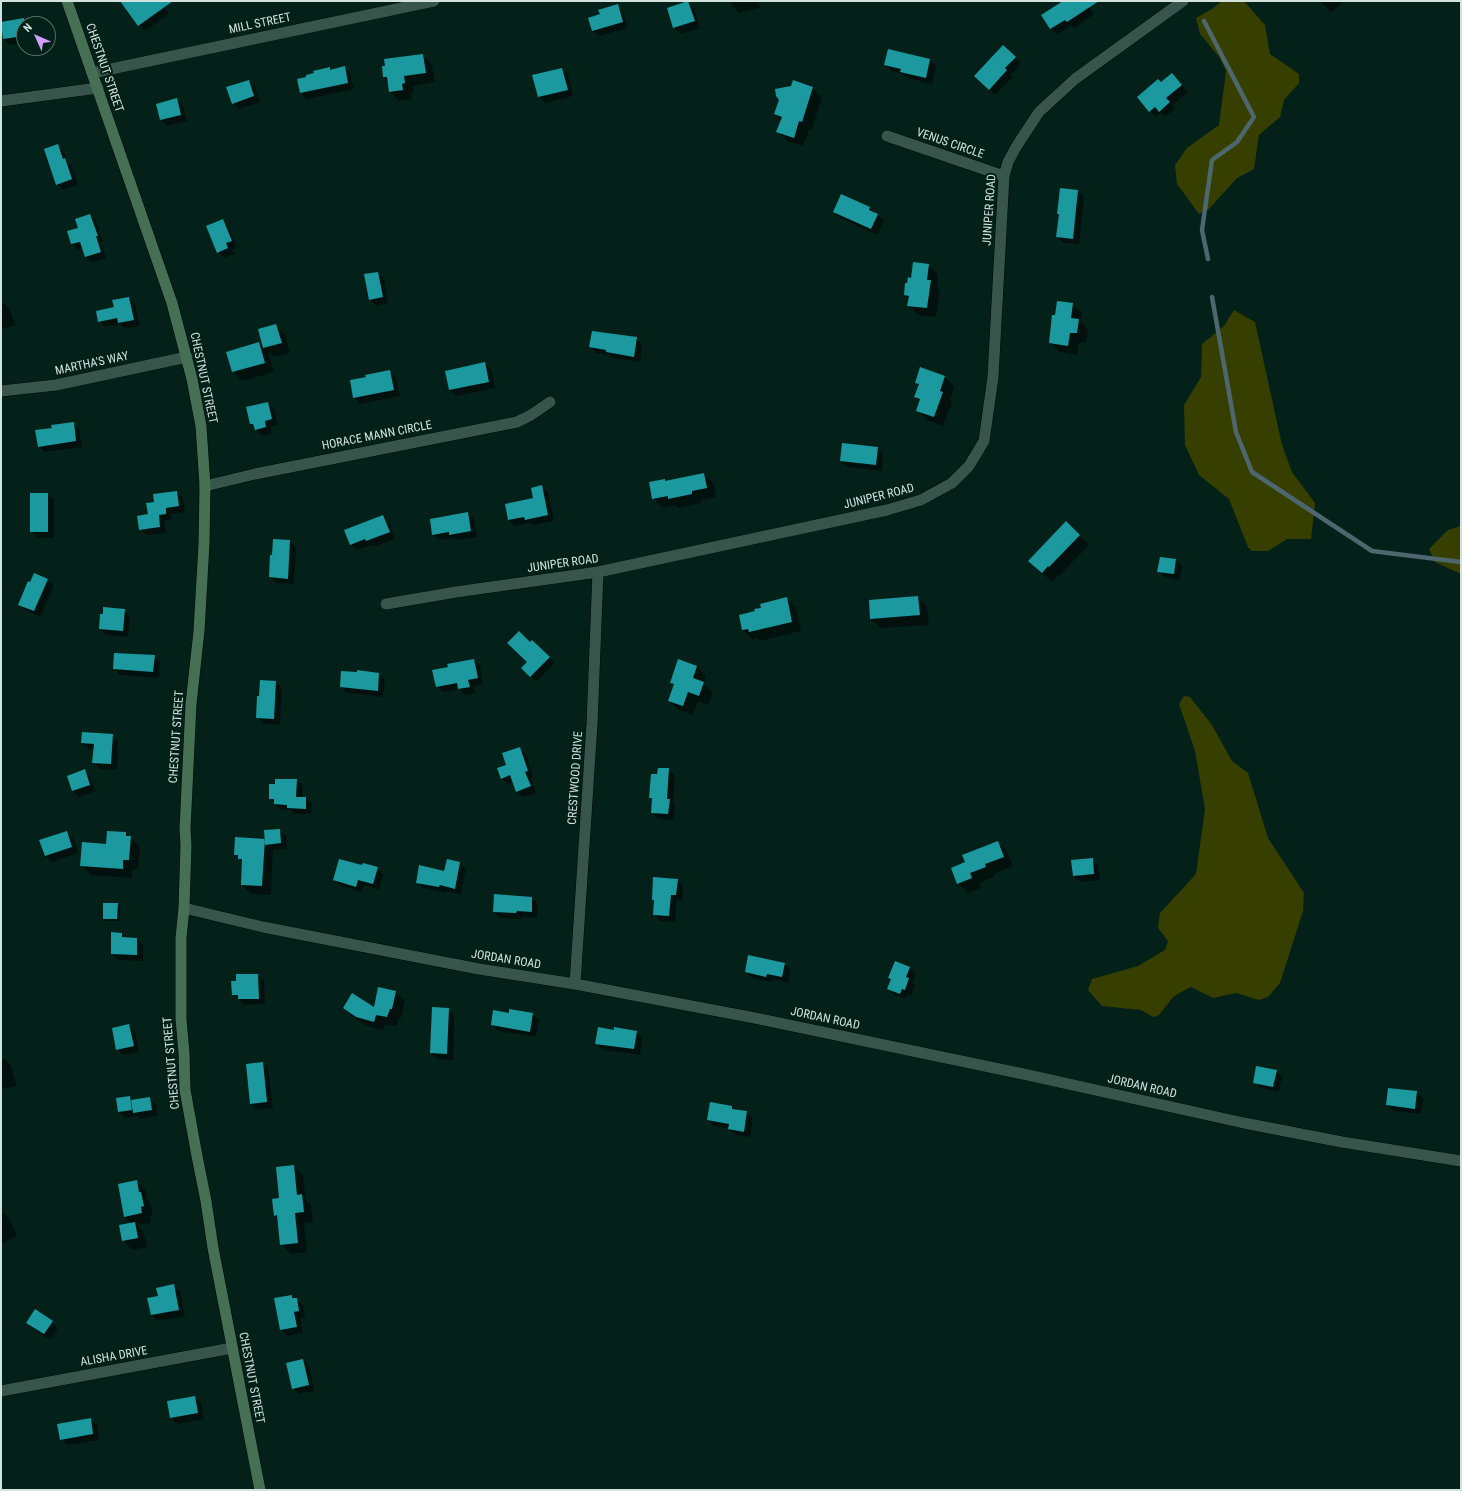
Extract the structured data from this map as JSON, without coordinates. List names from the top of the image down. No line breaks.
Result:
{"streets":{"main road":["CHESTNUT STREET"],"street":["MILL STREET","VENUS CIRCLE","JUNIPER ROAD","MARTHA'S WAY","HORACE MANN CIRCLE","CRESTWOOD DRIVE","JORDAN ROAD","ALISHA DRIVE"]},"crossings":[["MILL STREET","CHESTNUT STREET"],["CHESTNUT STREET","MARTHA'S WAY"],["CHESTNUT STREET","HORACE MANN CIRCLE"],["CHESTNUT STREET","JORDAN ROAD"],["CHESTNUT STREET","ALISHA DRIVE"],["VENUS CIRCLE","JUNIPER ROAD"],["JUNIPER ROAD","CRESTWOOD DRIVE"],["CRESTWOOD DRIVE","JORDAN ROAD"]],"north":"top left"}
